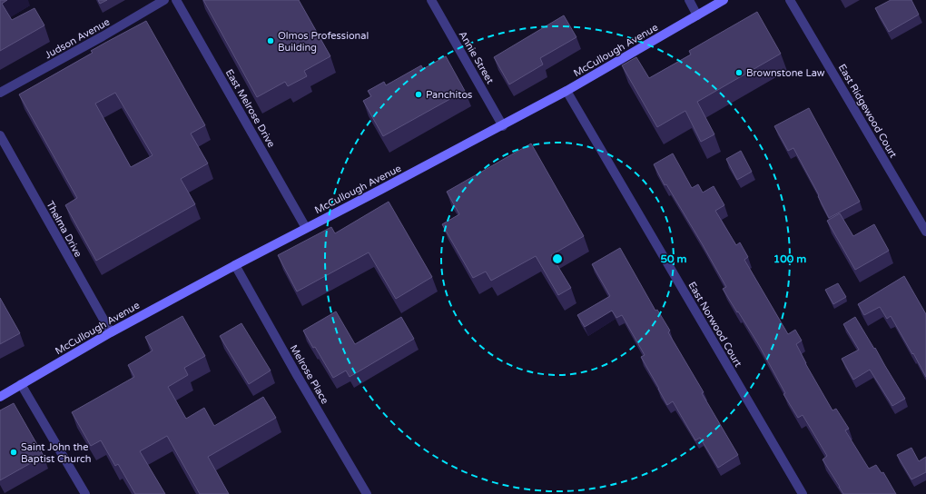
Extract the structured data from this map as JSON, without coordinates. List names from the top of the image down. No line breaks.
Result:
{"streets":{"main road":["McCullough Avenue"],"street":["Judson Avenue","Annie Street","East Melrose Drive","East Ridgewood Court","Thelma Drive","East Norwood Court","Melrose Place"]},"crossings":[["McCullough Avenue","Annie Street"],["McCullough Avenue","East Melrose Drive"],["McCullough Avenue","Thelma Drive"],["McCullough Avenue","East Norwood Court"],["McCullough Avenue","Melrose Place"]],"places":["Olmos Professional Building","Brownstone Law","Panchitos","Saint John the Baptist Church"],"rings":["50 m","100 m"]}
